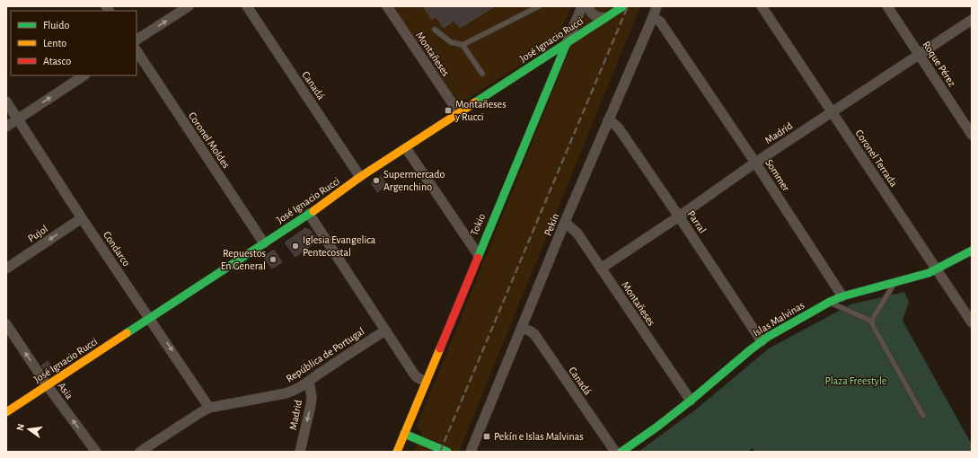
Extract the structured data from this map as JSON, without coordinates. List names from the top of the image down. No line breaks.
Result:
{"streets":{"street":["José Ignacio Rucci","Montañeses","Roque Pérez","Canadá","Madrid","Coronel Moldes","Coronel Terrada","Sommer","Parral","Tokio","Pekín","Pujol","Condarco","Islas Malvinas","República de Portugal","Asia"]},"crossings":[["José Ignacio Rucci","Montañeses"],["José Ignacio Rucci","Canadá"],["José Ignacio Rucci","Coronel Moldes"],["José Ignacio Rucci","Tokio"],["José Ignacio Rucci","Condarco"],["José Ignacio Rucci","Asia"],["Montañeses","Madrid"],["Montañeses","Pekín"],["Montañeses","Islas Malvinas"],["Roque Pérez","Madrid"],["Canadá","Pekín"],["Madrid","Coronel Terrada"],["Madrid","Sommer"],["Madrid","Parral"],["Madrid","República de Portugal"],["Coronel Terrada","Islas Malvinas"],["Sommer","Pekín"],["Sommer","Islas Malvinas"],["Parral","Pekín"],["Parral","Islas Malvinas"],["Pujol","Condarco"],["Condarco","República de Portugal"]],"one_way":["Pujol","Asia"],"parks":["Plaza Freestyle"],"places":{"transit":["Montañeses y Rucci","Pekín e Islas Malvinas"],"other":["Supermercado Argenchino","Iglesia Evangelica Pentecostal","Repuestos En General"]},"legend":["Fluido","Lento","Atasco"],"north":"left"}
